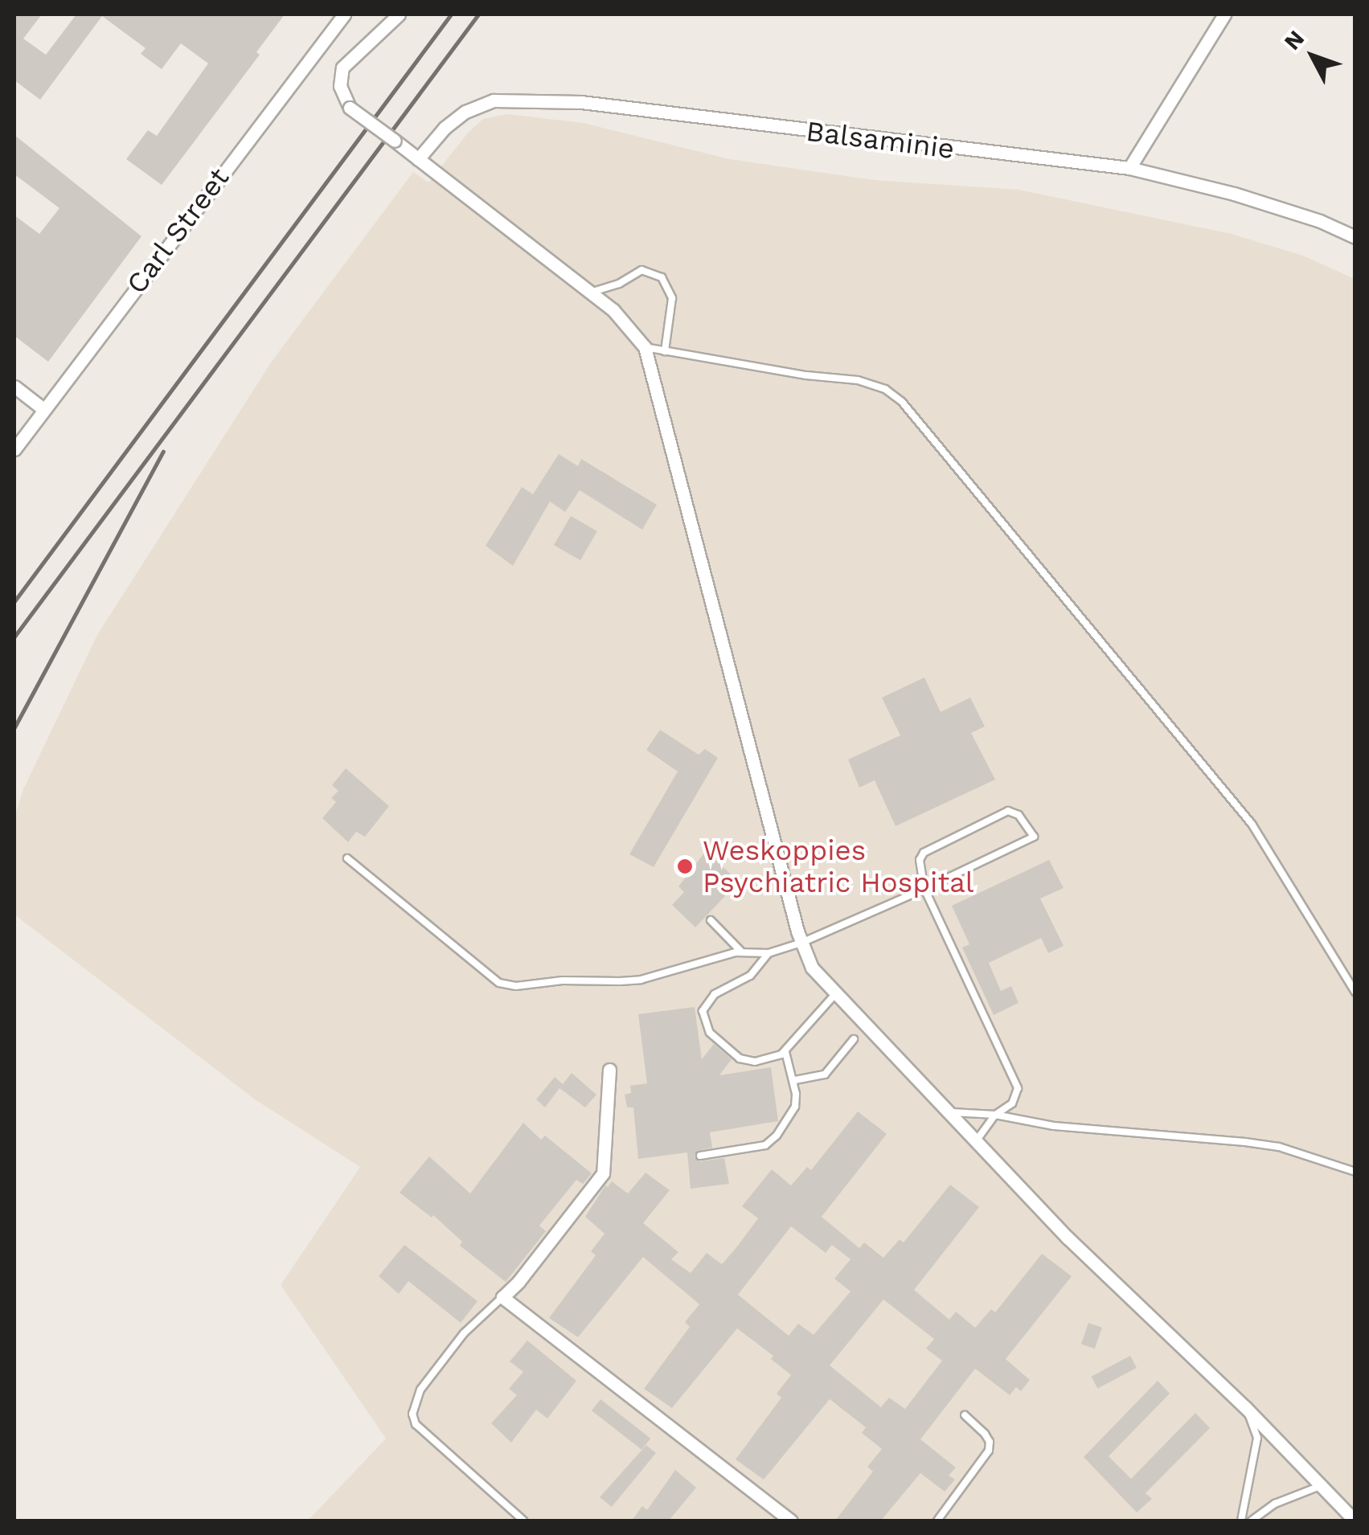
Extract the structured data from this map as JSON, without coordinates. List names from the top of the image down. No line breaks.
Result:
{"streets":{"street":["Balsaminie","Carl Street"]},"places":["Weskoppies Psychiatric Hospital"],"north":"top left"}
